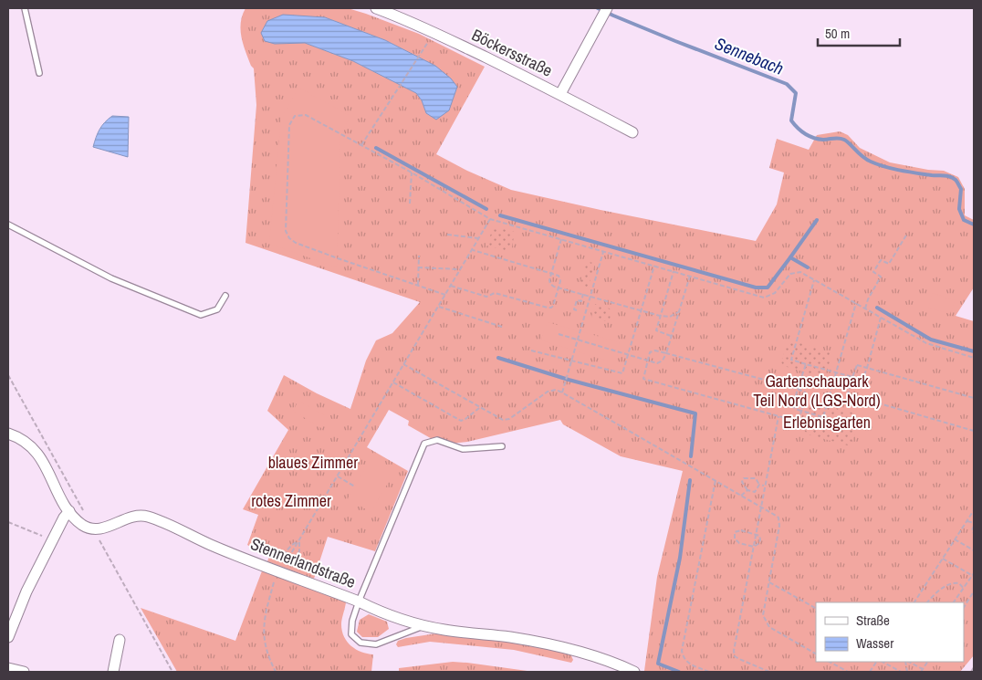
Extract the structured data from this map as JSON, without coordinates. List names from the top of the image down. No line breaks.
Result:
{"streets":{"street":["Böckersstraße","Stennerlandstraße"]},"water":["Sennebach"],"parks":["Gartenschaupark Teil Nord (LGS-Nord)","Erlebnisgarten","blaues Zimmer","rotes Zimmer"],"legend":["Straße","Wasser"],"scale_bar":"50 m"}
